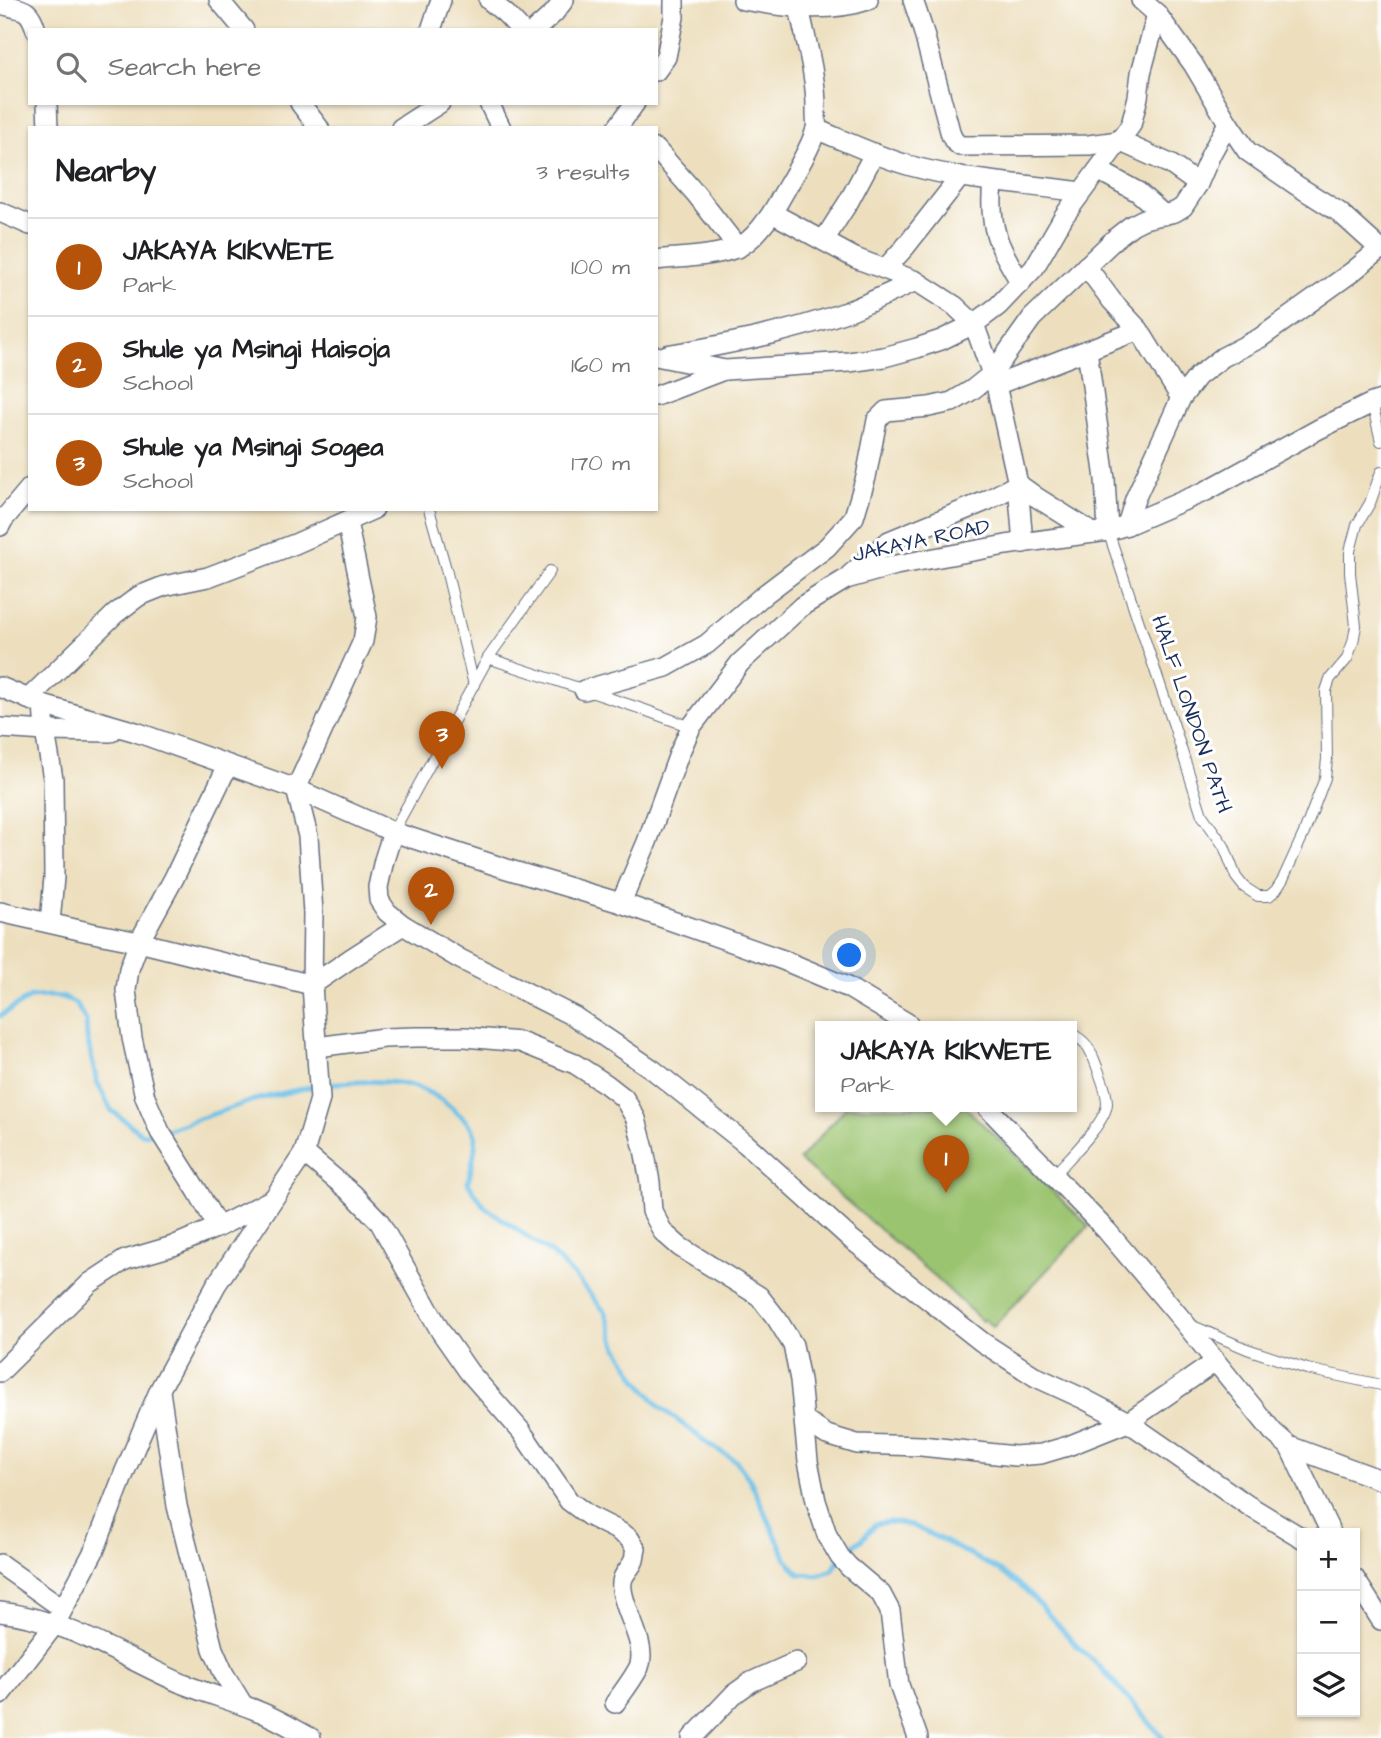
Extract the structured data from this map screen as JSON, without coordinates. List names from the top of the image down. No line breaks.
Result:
{"streets":{"street":["JAKAYA ROAD"],"lane":["HALF LONDON PATH"]},"crossings":[["JAKAYA ROAD","HALF LONDON PATH"]],"page":{"search":"Search here","heading":["Nearby","3 results"],"list":[{"mark":"1","name":"JAKAYA KIKWETE","note":"Park","value":"100 m"},{"mark":"2","name":"Shule ya Msingi Haisoja","note":"School","value":"160 m"},{"mark":"3","name":"Shule ya Msingi Sogea","note":"School","value":"170 m"}],"pins":["3","2","1"],"popup":["JAKAYA KIKWETE","Park"],"map_buttons":["+","−"]}}
